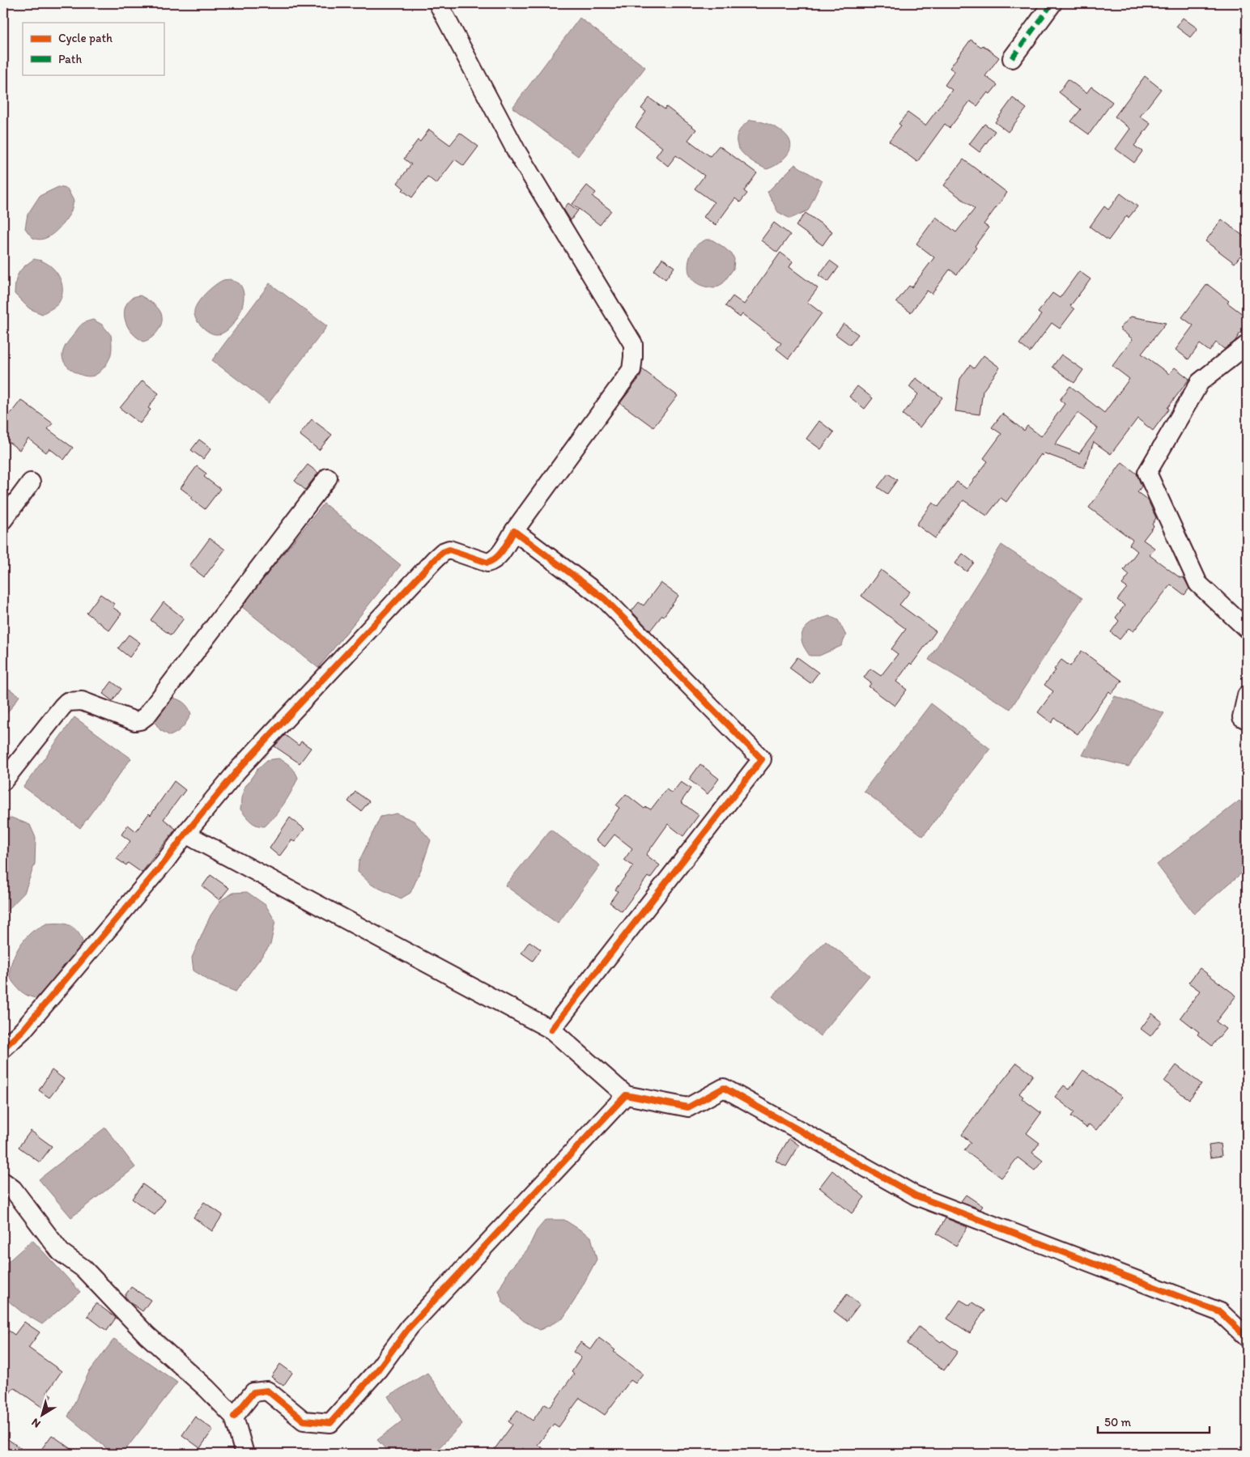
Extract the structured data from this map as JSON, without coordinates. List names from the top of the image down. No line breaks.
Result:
{"legend":["Cycle path","Path"],"scale_bar":"50 m","north":"bottom left"}
